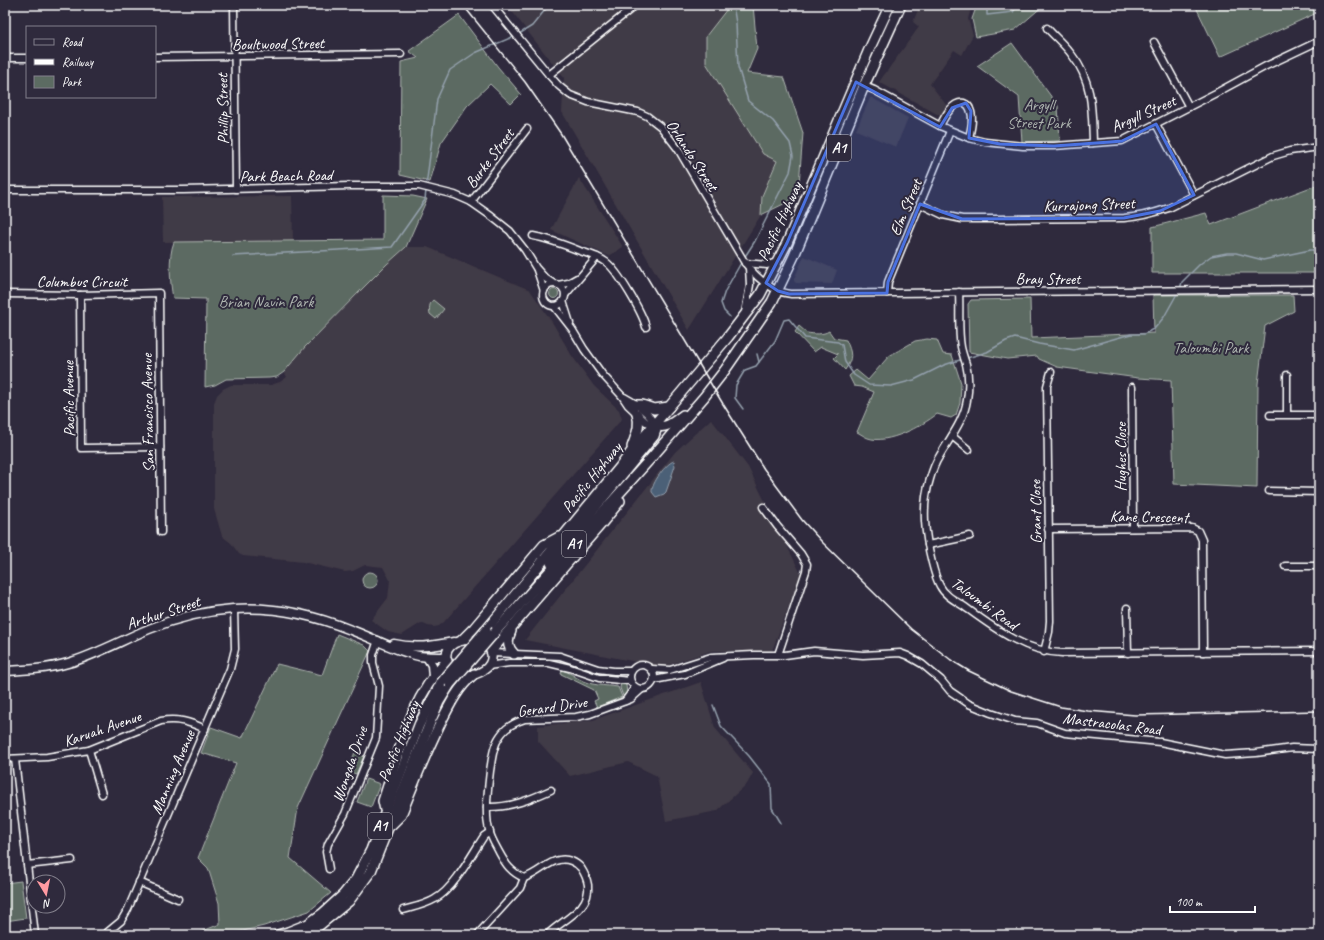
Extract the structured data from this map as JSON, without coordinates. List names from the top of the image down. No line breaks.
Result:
{"streets":{"highway":["A1","Pacific Highway"],"main road":["Arthur Street"],"street":["Boultwood Street","Phillip Street","Argyll Street","Orlando Street","Burke Street","Park Beach Road","Kurrajong Street","Elm Street","Bray Street","Columbus Circuit","Pacific Avenue","San Francisco Avenue","Hughes Close","Grant Close","Kane Crescent","Taloumbi Road","Gerard Drive","Mastracolas Road","Karuah Avenue","Wongala Drive","Manning Avenue"]},"crossings":[["Boultwood Street","Phillip Street"],["Phillip Street","Park Beach Road"],["Argyll Street","Elm Street"],["Argyll Street","Pacific Highway"],["Orlando Street","Pacific Highway"],["Orlando Street","Bray Street"],["Burke Street","Park Beach Road"],["Kurrajong Street","Elm Street"],["Elm Street","Bray Street"],["Pacific Highway","Bray Street"],["Bray Street","Taloumbi Road"],["Columbus Circuit","Pacific Avenue"],["Columbus Circuit","San Francisco Avenue"],["Pacific Avenue","San Francisco Avenue"],["Hughes Close","Kane Crescent"],["Grant Close","Kane Crescent"],["Grant Close","Taloumbi Road"],["Kane Crescent","Taloumbi Road"],["Arthur Street","Wongala Drive"],["Arthur Street","Manning Avenue"],["Gerard Drive","Mastracolas Road"],["Karuah Avenue","Manning Avenue"]],"parks":["Argyll Street Park","Brian Navin Park","Taloumbi Park"],"legend":["Road","Railway","Park"],"scale_bar":"100 m","north":"bottom"}
